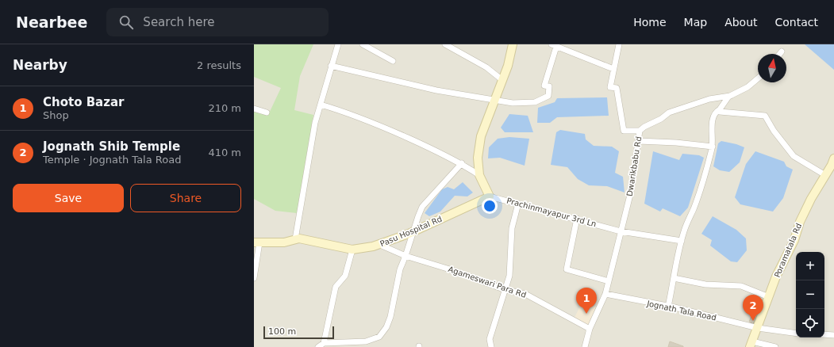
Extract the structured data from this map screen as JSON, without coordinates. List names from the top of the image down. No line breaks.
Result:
{"streets":{"main road":["Pasu Hospital Rd","Poramatala Rd"],"street":["Dwarikbabu Rd","Prachinmayapur 3rd Ln","Agameswari Para Rd","Jognath Tala Road"]},"crossings":[["Dwarikbabu Rd","Prachinmayapur 3rd Ln"],["Dwarikbabu Rd","Agameswari Para Rd"],["Dwarikbabu Rd","Jognath Tala Road"],["Prachinmayapur 3rd Ln","Pasu Hospital Rd"],["Pasu Hospital Rd","Agameswari Para Rd"],["Poramatala Rd","Jognath Tala Road"]],"scale_bar":"100 m","north":"top","page":{"header":"Nearbee","search":"Search here","nav":["Home","Map","About","Contact"],"heading":["Nearby","2 results"],"list":[{"mark":"1","name":"Choto Bazar","note":"Shop","value":"210 m"},{"mark":"2","name":"Jognath Shib Temple","note":"Temple · Jognath Tala Road","value":"410 m"}],"buttons":["Save","Share"],"map_buttons":["+","−"],"pins":["1","2"],"scale":"100 m"}}
